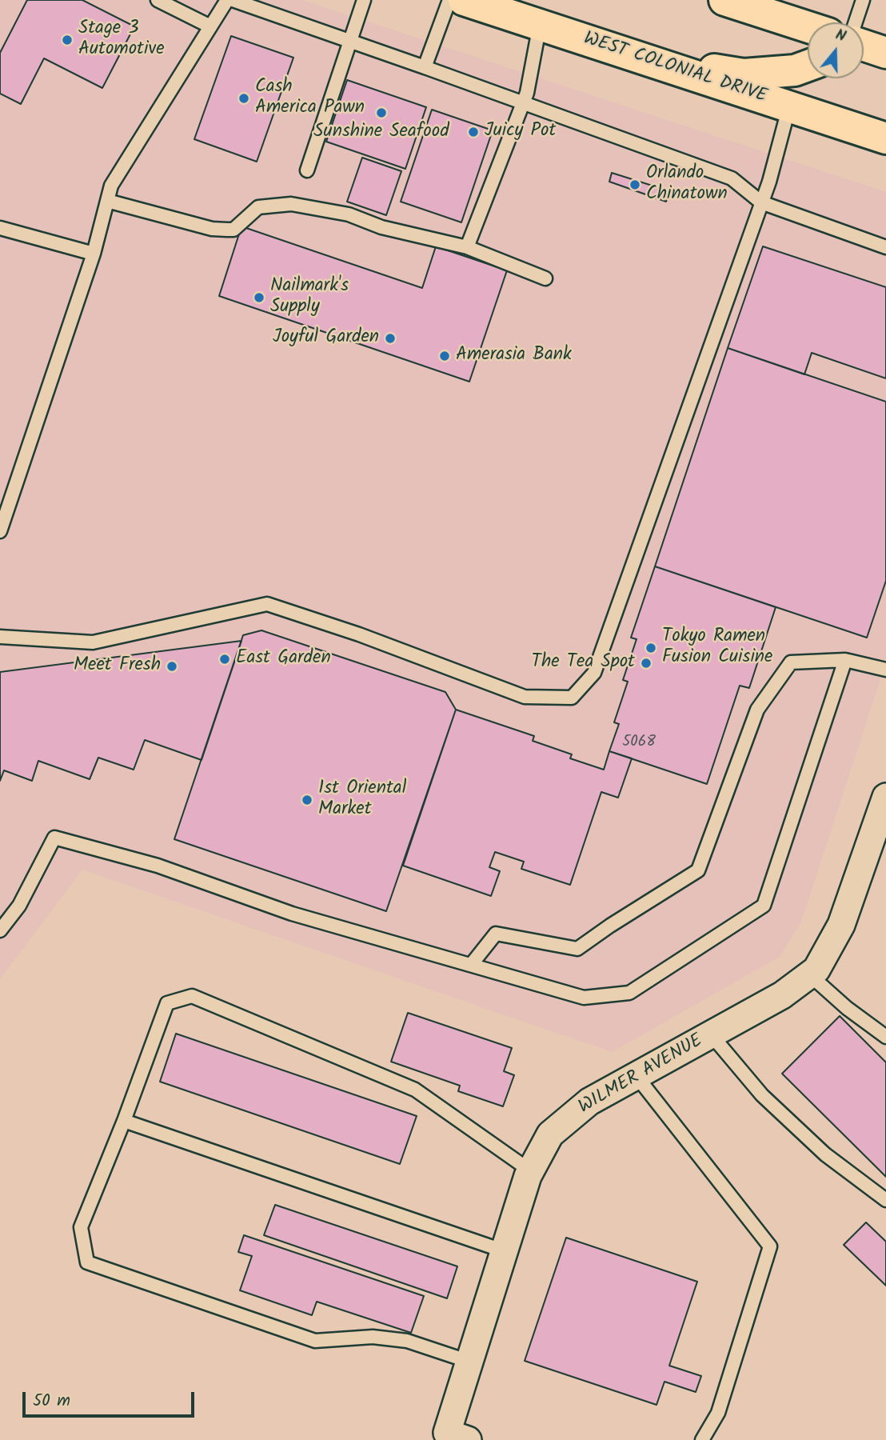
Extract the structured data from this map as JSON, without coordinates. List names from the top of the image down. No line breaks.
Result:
{"streets":{"highway":["WEST COLONIAL DRIVE"],"street":["WILMER AVENUE"]},"places":["Stage 3 Automotive","Cash America Pawn","Sunshine Seafood","Juicy Pot","Orlando Chinatown","Nailmark's Supply","Joyful Garden","Amerasia Bank","Tokyo Ramen Fusion Cuisine","East Garden","The Tea Spot","Meet Fresh","1st Oriental Market"],"house_numbers":["5068"],"scale_bar":"50 m","north":"top"}
